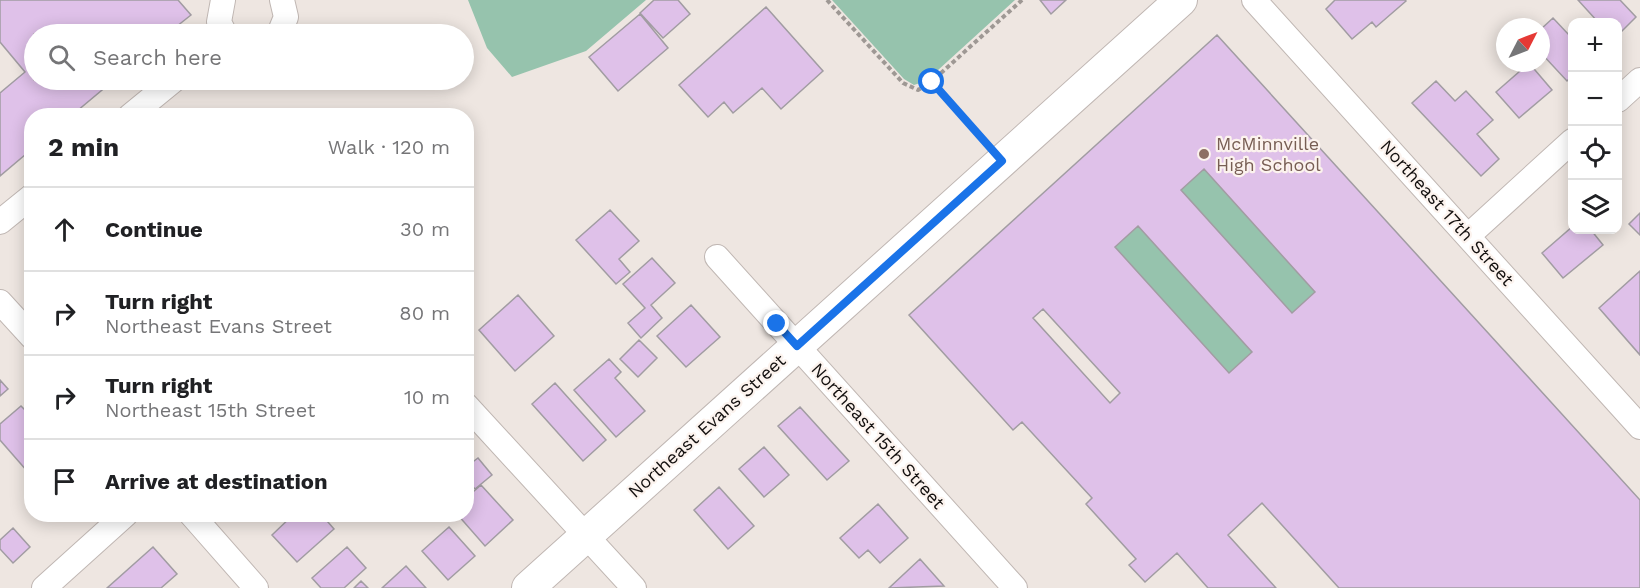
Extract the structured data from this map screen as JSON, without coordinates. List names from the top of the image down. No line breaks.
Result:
{"streets":{"street":["Northeast 17th Street","Northeast Evans Street","Northeast 15th Street"]},"crossings":[["Northeast Evans Street","Northeast 15th Street"]],"places":["McMinnville High School"],"north":"top right","page":{"map_buttons":["+","−"],"search":"Search here","heading":["2 min","Walk · 120 m"],"list":[["Continue","30 m"],["Turn right","Northeast Evans Street","80 m"],["Turn right","Northeast 15th Street","10 m"],"Arrive at destination"]}}
